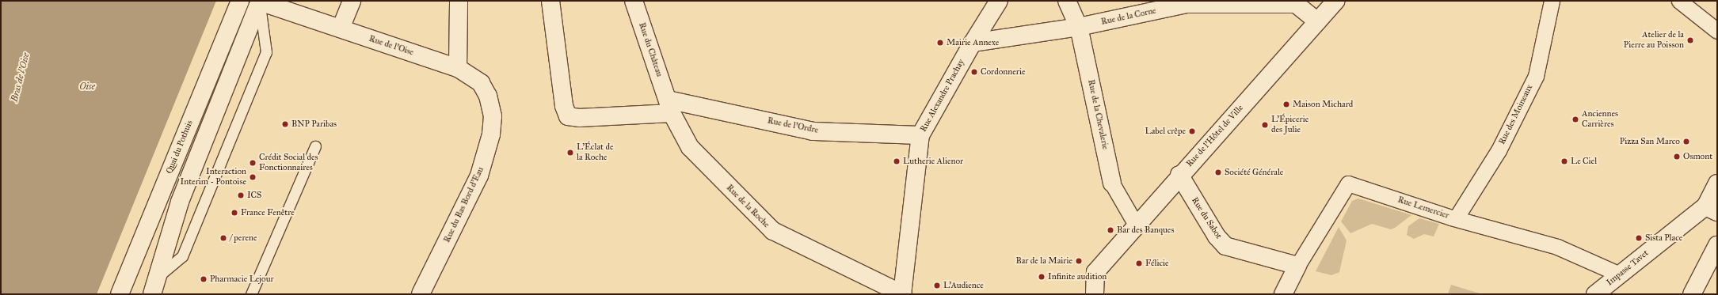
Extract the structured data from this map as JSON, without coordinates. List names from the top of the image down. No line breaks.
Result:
{"streets":{"street":["Rue de la Corne","Rue de l'Oise","Rue du Château","Rue Alexandre Prachay","Rue de la Chevalerie","Rue des Moineaux","Rue de l'Ordre","Rue de l'Hôtel de Ville","Quai du Pothuis","Rue du Bas Bord d'Eau","Rue de la Roche","Rue Lemercier","Rue du Sabot","Impasse Tavet"]},"crossings":[["Rue de la Corne","Rue Alexandre Prachay"],["Rue de la Corne","Rue de la Chevalerie"],["Rue de la Corne","Rue de l'Hôtel de Ville"],["Rue de l'Oise","Rue du Bas Bord d'Eau"],["Rue du Château","Rue de l'Ordre"],["Rue du Château","Rue de la Roche"],["Rue Alexandre Prachay","Rue de l'Ordre"],["Rue Alexandre Prachay","Rue de la Roche"],["Rue de la Chevalerie","Rue de l'Hôtel de Ville"],["Rue des Moineaux","Rue Lemercier"],["Rue de l'Ordre","Rue de la Roche"],["Rue de l'Hôtel de Ville","Rue du Sabot"],["Rue Lemercier","Rue du Sabot"],["Rue Lemercier","Impasse Tavet"]],"water":["Bras de l'Oise","Oise"],"places":["Atelier de la Pierre au Poisson","Mairie Annexe","Cordonnerie","Maison Michard","Anciennes Carrières","BNP Paribas","L'Épicerie des Julie","Label crêpe","Pizza San Marco","L'Éclat de la Roche","Osmont","Lutherie Alienor","Le Ciel","Crédit Social des Fonctionnaires","Société Générale","Interaction Interim - Pontoise","ICS","France Fenêtre","Bar des Banques","/ perene","Sista Place","Bar de la Mairie","Félicie","Infinite audition","Pharmacie Lejour","L'Audience"]}
